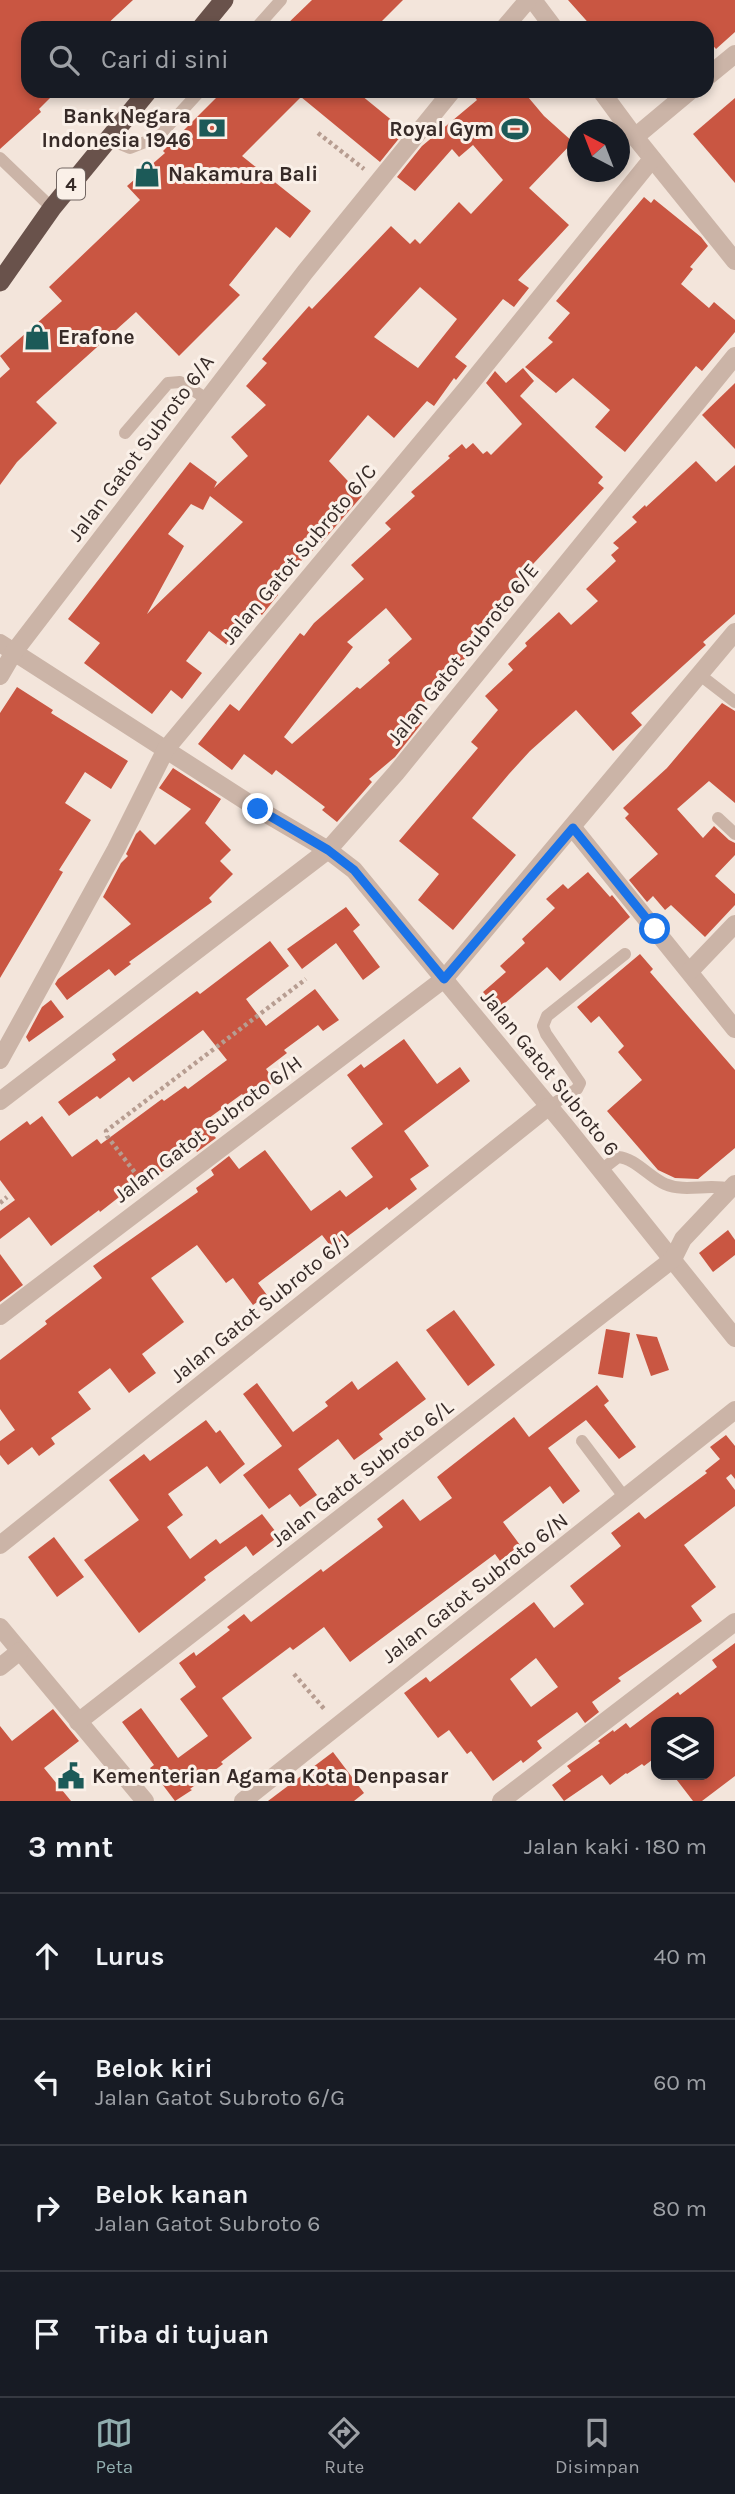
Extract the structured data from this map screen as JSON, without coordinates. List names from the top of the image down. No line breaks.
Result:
{"streets":{"highway":["4"],"street":["Jalan Gatot Subroto 6/A","Jalan Gatot Subroto 6/C","Jalan Gatot Subroto 6/E","Jalan Gatot Subroto 6","Jalan Gatot Subroto 6/H","Jalan Gatot Subroto 6/J","Jalan Gatot Subroto 6/L","Jalan Gatot Subroto 6/N"]},"crossings":[["Jalan Gatot Subroto 6/A","Jalan Gatot Subroto 6"],["Jalan Gatot Subroto 6/C","Jalan Gatot Subroto 6"],["Jalan Gatot Subroto 6/E","Jalan Gatot Subroto 6"],["Jalan Gatot Subroto 6","Jalan Gatot Subroto 6/H"],["Jalan Gatot Subroto 6","Jalan Gatot Subroto 6/J"],["Jalan Gatot Subroto 6","Jalan Gatot Subroto 6/L"]],"places":{"bank":["Bank Negara Indonesia 1946"],"sports":["Royal Gym"],"shop":["Nakamura Bali","Erafone"],"public building":["Kementerian Agama Kota Denpasar"]},"north":"top left","page":{"search":"Cari di sini","heading":["3 mnt","Jalan kaki · 180 m"],"list":[["Lurus","40 m"],["Belok kiri","Jalan Gatot Subroto 6/G","60 m"],["Belok kanan","Jalan Gatot Subroto 6","80 m"],"Tiba di tujuan"],"nav":["Peta","Rute","Disimpan"]}}
